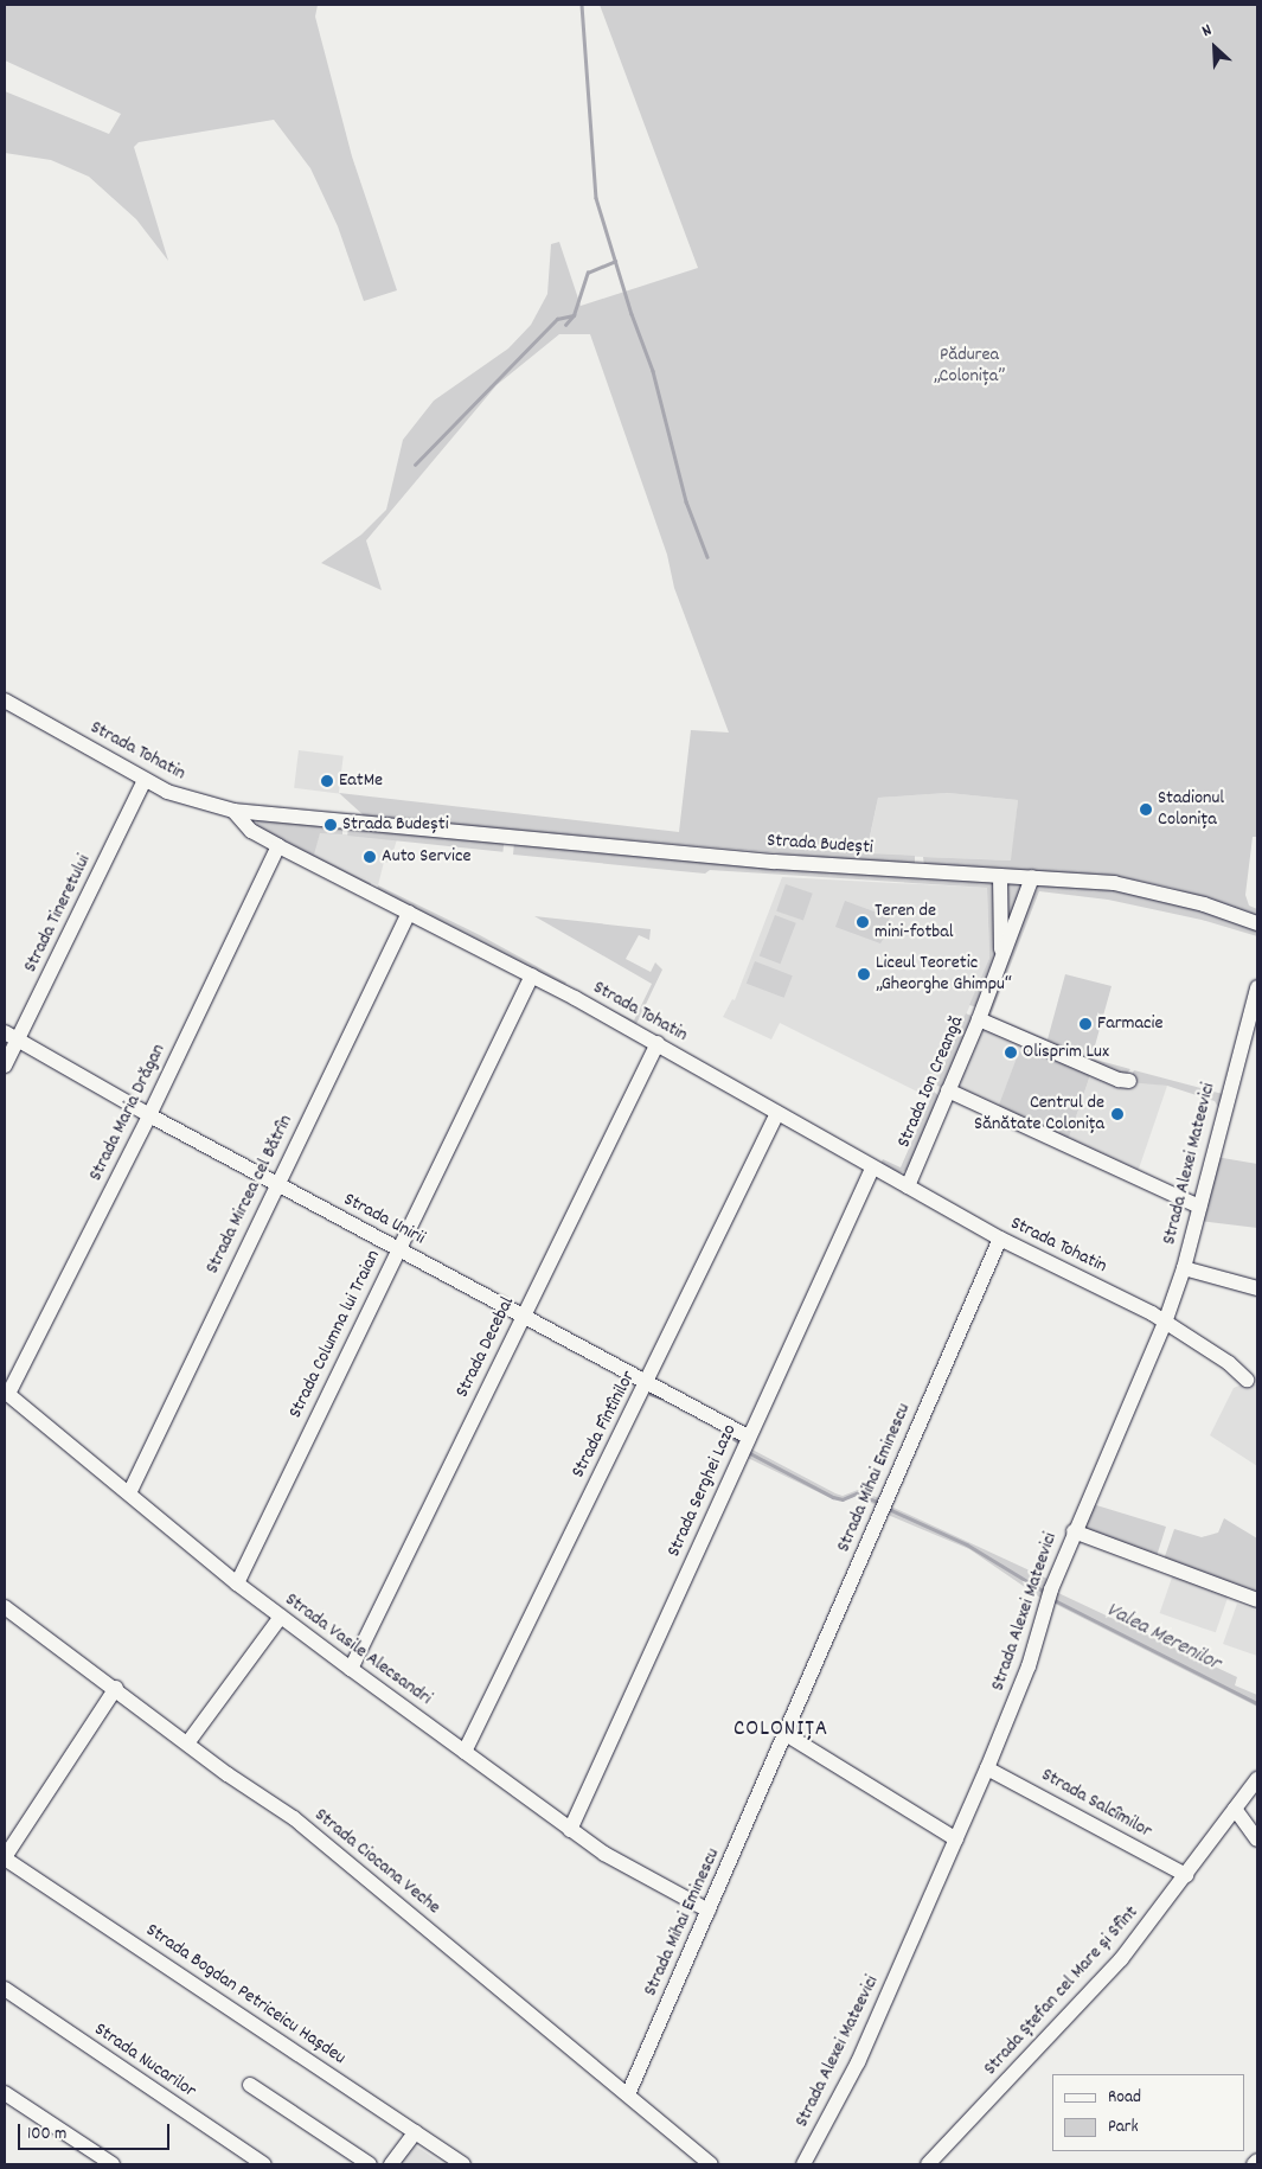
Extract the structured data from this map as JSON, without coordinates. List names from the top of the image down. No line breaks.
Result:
{"streets":{"street":["Strada Tohatin","Strada Budești","Strada Tineretului","Strada Ion Creangă","Strada Maria Drăgan","Strada Alexei Mateevici","Strada Mircea cel Bătrîn","Strada Unirii","Strada Columna lui Traian","Strada Decebal","Strada Fîntînilor","Strada Mihai Eminescu","Strada Serghei Lazo","Strada Vasile Alecsandri","Strada Salcîmilor","Strada Ciocana Veche","Strada Ștefan cel Mare și Sfînt","Strada Bogdan Petriceicu Hașdeu","Strada Nucarilor"]},"crossings":[["Strada Tohatin","Strada Budești"],["Strada Tohatin","Strada Tineretului"],["Strada Tohatin","Strada Ion Creangă"],["Strada Tohatin","Strada Maria Drăgan"],["Strada Tohatin","Strada Alexei Mateevici"],["Strada Tohatin","Strada Mircea cel Bătrîn"],["Strada Tohatin","Strada Columna lui Traian"],["Strada Tohatin","Strada Decebal"],["Strada Tohatin","Strada Fîntînilor"],["Strada Tohatin","Strada Mihai Eminescu"],["Strada Tohatin","Strada Serghei Lazo"],["Strada Budești","Strada Ion Creangă"],["Strada Tineretului","Strada Unirii"],["Strada Maria Drăgan","Strada Unirii"],["Strada Maria Drăgan","Strada Vasile Alecsandri"],["Strada Alexei Mateevici","Strada Salcîmilor"],["Strada Mircea cel Bătrîn","Strada Unirii"],["Strada Mircea cel Bătrîn","Strada Vasile Alecsandri"],["Strada Unirii","Strada Columna lui Traian"],["Strada Unirii","Strada Decebal"],["Strada Unirii","Strada Fîntînilor"],["Strada Unirii","Strada Serghei Lazo"],["Strada Columna lui Traian","Strada Vasile Alecsandri"],["Strada Decebal","Strada Vasile Alecsandri"],["Strada Fîntînilor","Strada Vasile Alecsandri"],["Strada Mihai Eminescu","Strada Vasile Alecsandri"],["Strada Mihai Eminescu","Strada Ciocana Veche"],["Strada Serghei Lazo","Strada Vasile Alecsandri"],["Strada Salcîmilor","Strada Ștefan cel Mare și Sfînt"]],"districts":["COLONIȚA"],"water":["Valea Merenilor"],"parks":["Pădurea „Colonița”"],"places":["EatMe","Stadionul Colonița","Strada Budești","Auto Service","Teren de mini-fotbal","Liceul Teoretic „Gheorghe Ghimpu“","Farmacie","Olisprim Lux","Centrul de Sănătate Colonița"],"legend":["Road","Park"],"scale_bar":"100 m","north":"top left"}
